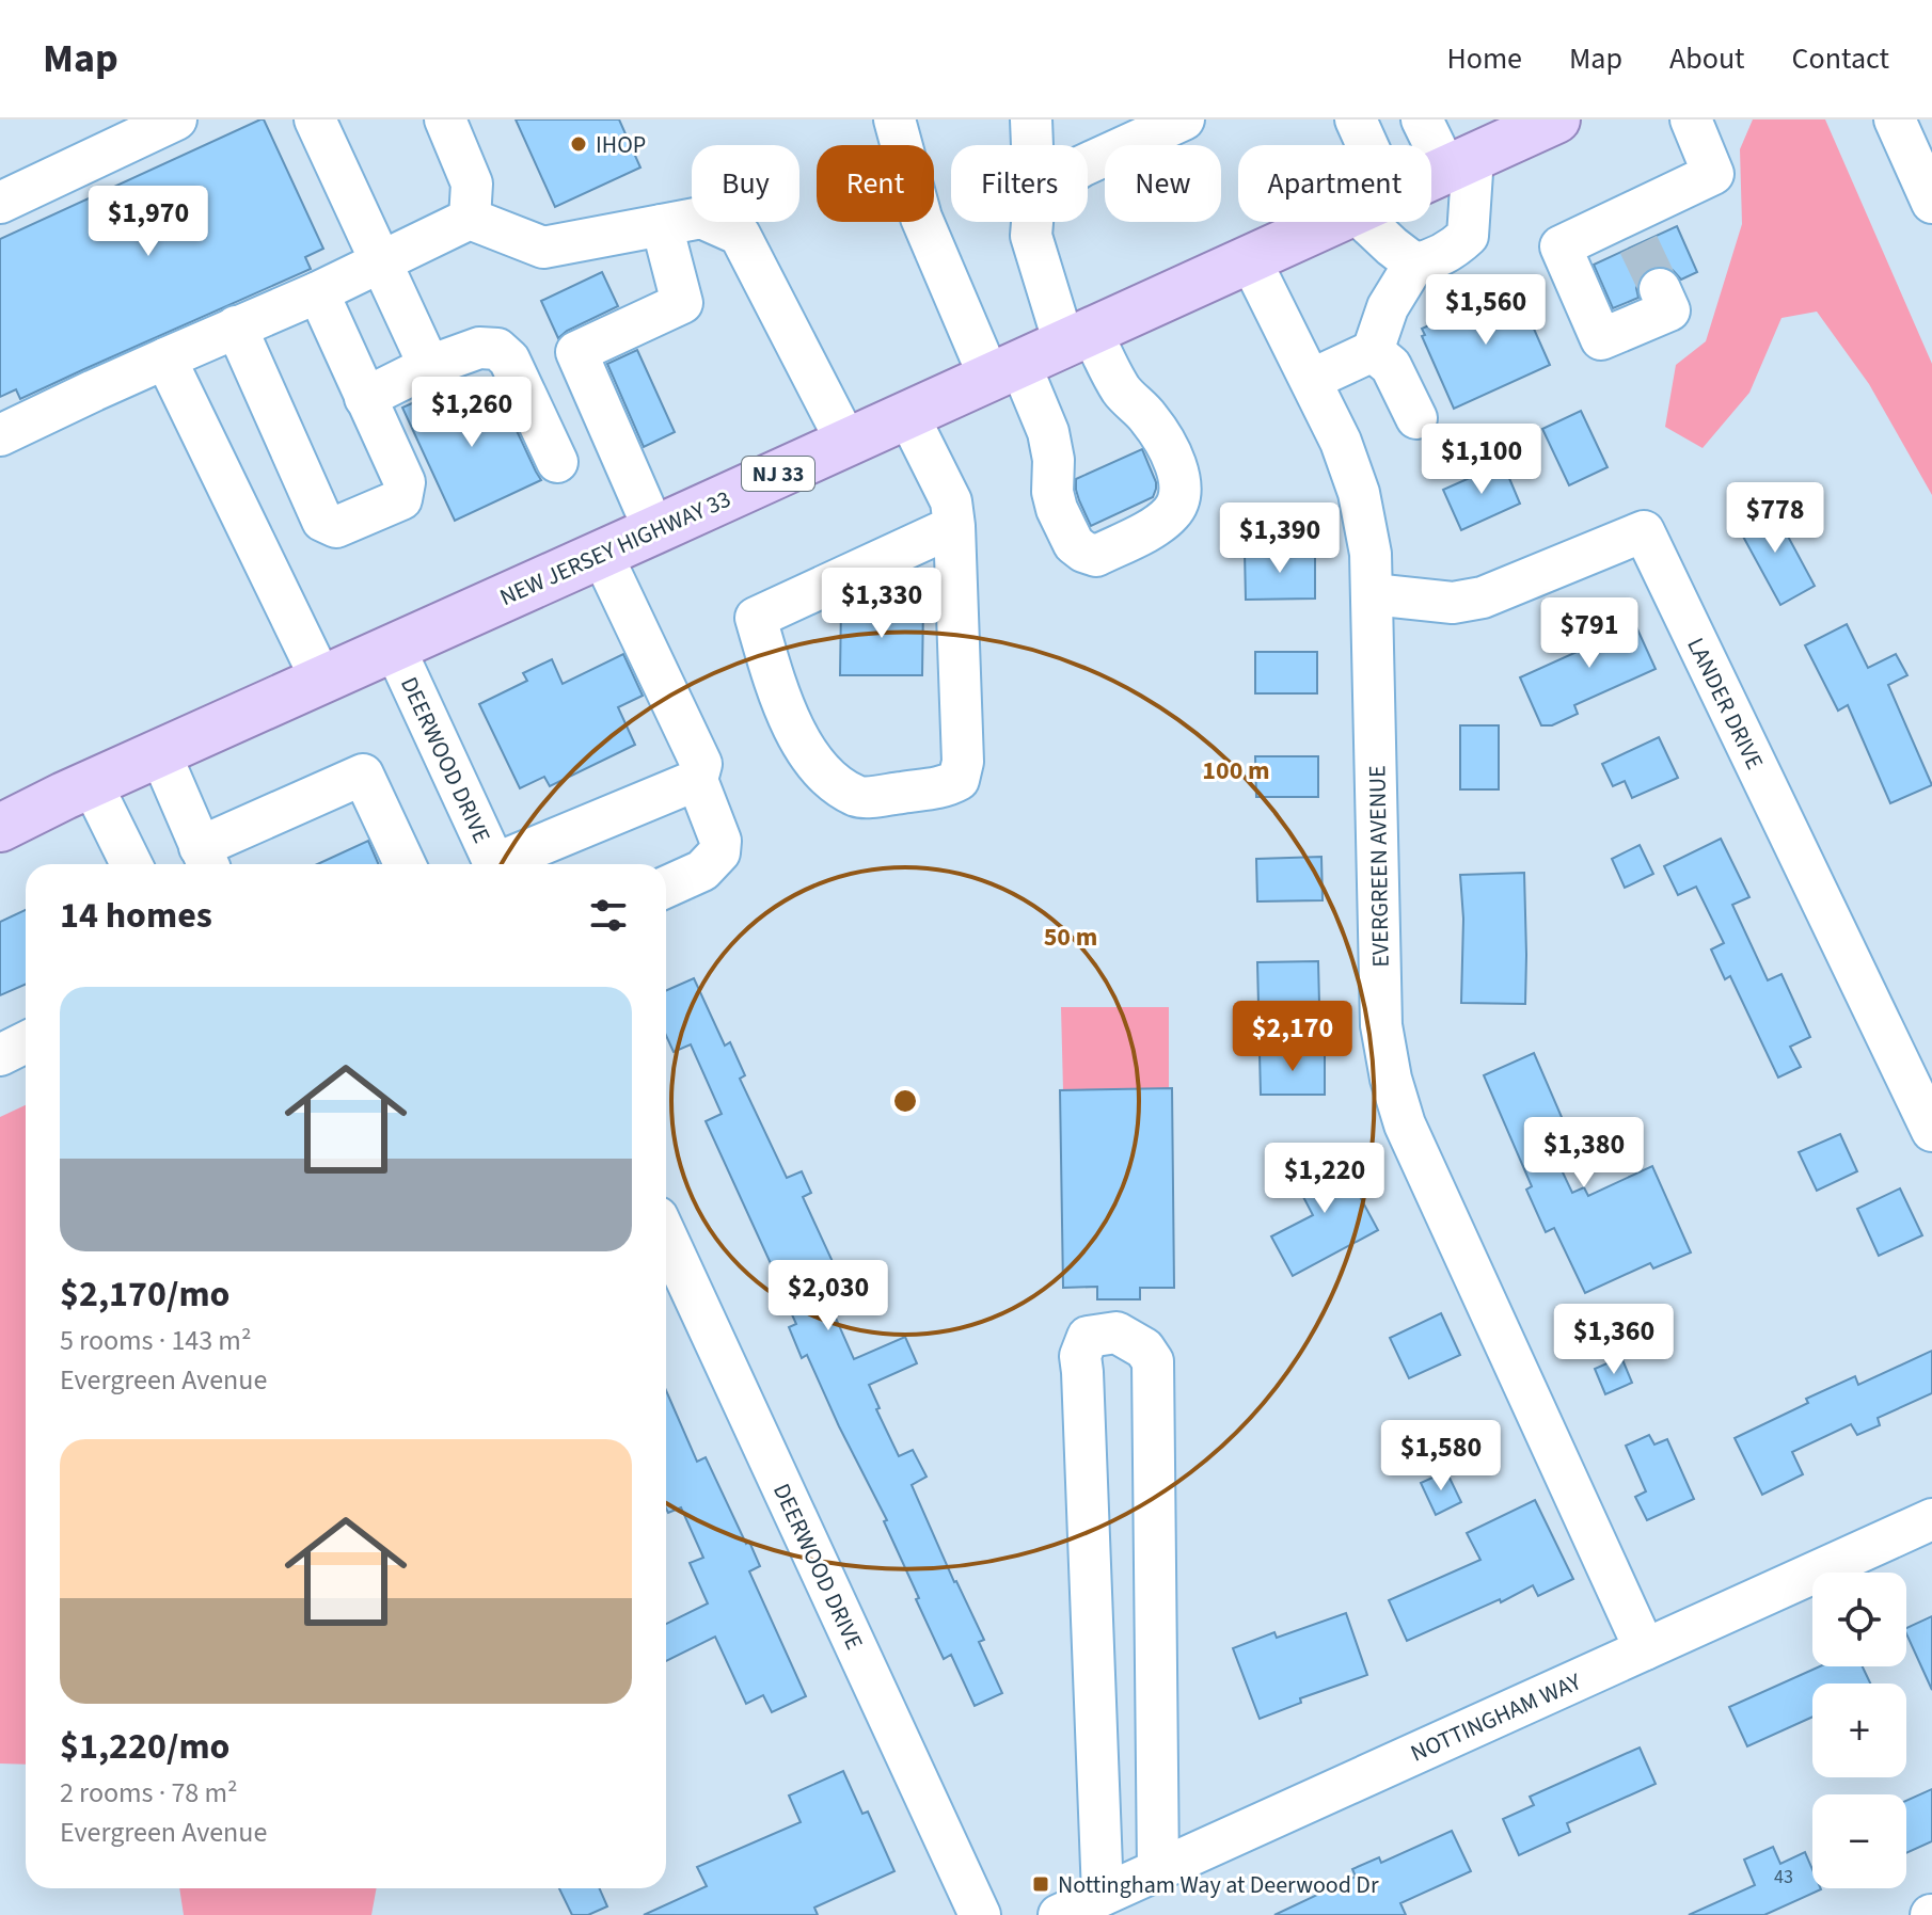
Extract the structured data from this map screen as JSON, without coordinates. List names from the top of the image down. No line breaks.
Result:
{"streets":{"main road":["NJ 33","NEW JERSEY HIGHWAY 33"],"street":["LANDER DRIVE","DEERWOOD DRIVE","EVERGREEN AVENUE","NOTTINGHAM WAY"]},"crossings":[["NEW JERSEY HIGHWAY 33","DEERWOOD DRIVE"],["NEW JERSEY HIGHWAY 33","EVERGREEN AVENUE"],["LANDER DRIVE","EVERGREEN AVENUE"],["EVERGREEN AVENUE","NOTTINGHAM WAY"]],"places":{"other":["IHOP"],"transit":["Nottingham Way at Deerwood Dr"]},"house_numbers":["43"],"page":{"header":"Map","nav":["Home","Map","About","Contact"],"chip":["Buy","Rent","Filters","New","Apartment"],"price":["$1,970","$1,560","$1,260","$1,100","$778","$1,390","$1,330","$791","$2,170","$1,380","$1,220","$2,030","$1,360","$1,580"],"heading":"14 homes","list":[{"name":"$2,170/mo","note":"5 rooms · 143 m² · Evergreen Avenue"},{"name":"$1,220/mo","note":"2 rooms · 78 m² · Evergreen Avenue"}],"map_buttons":["+","−"]},"rings":["100 m","50 m"]}
